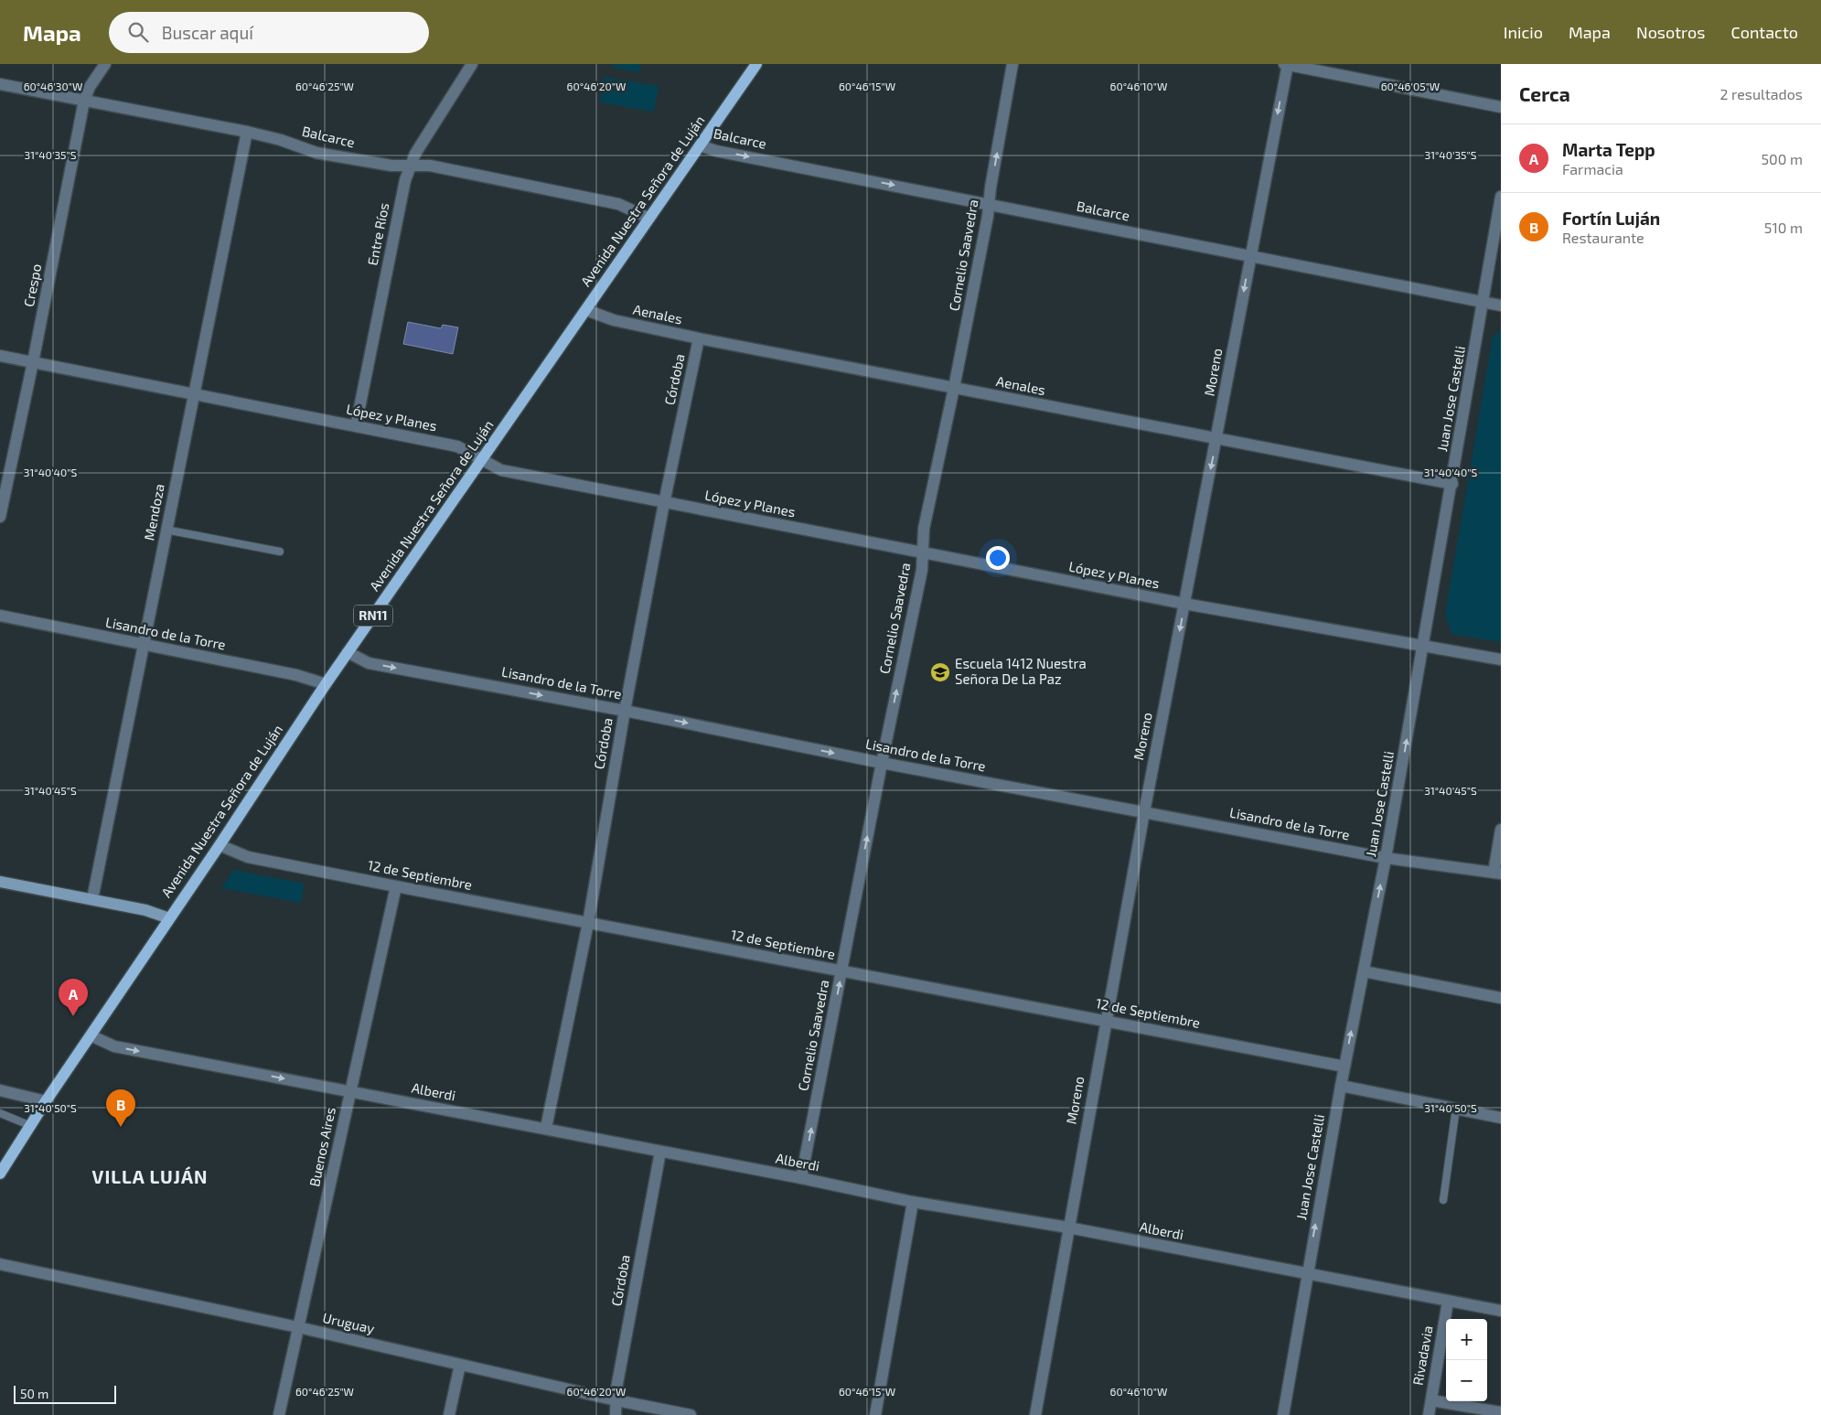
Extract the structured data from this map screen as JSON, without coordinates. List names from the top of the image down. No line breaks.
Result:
{"streets":{"main road":["Avenida Nuestra Señora de Luján","RN11"],"street":["Balcarce","Entre Ríos","Cornelio Saavedra","Crespo","Aenales","Moreno","Córdoba","Juan Jose Castelli","López y Planes","Mendoza","Lisandro de la Torre","12 de Septiembre","Alberdi","Buenos Aires","Uruguay","Rivadavia"]},"crossings":[["Balcarce","Avenida Nuestra Señora de Luján"],["Balcarce","Entre Ríos"],["Balcarce","Cornelio Saavedra"],["Balcarce","Crespo"],["Balcarce","Moreno"],["Balcarce","Juan Jose Castelli"],["Balcarce","Mendoza"],["Avenida Nuestra Señora de Luján","Aenales"],["Avenida Nuestra Señora de Luján","López y Planes"],["Avenida Nuestra Señora de Luján","Lisandro de la Torre"],["Avenida Nuestra Señora de Luján","12 de Septiembre"],["Avenida Nuestra Señora de Luján","Alberdi"],["Entre Ríos","López y Planes"],["Cornelio Saavedra","Aenales"],["Cornelio Saavedra","López y Planes"],["Cornelio Saavedra","Lisandro de la Torre"],["Cornelio Saavedra","12 de Septiembre"],["Cornelio Saavedra","Alberdi"],["Crespo","López y Planes"],["Aenales","Moreno"],["Aenales","Córdoba"],["Aenales","Juan Jose Castelli"],["Moreno","López y Planes"],["Moreno","Lisandro de la Torre"],["Moreno","12 de Septiembre"],["Moreno","Alberdi"],["Córdoba","López y Planes"],["Córdoba","Lisandro de la Torre"],["Córdoba","12 de Septiembre"],["Córdoba","Alberdi"],["Córdoba","Uruguay"],["Juan Jose Castelli","López y Planes"],["Juan Jose Castelli","Lisandro de la Torre"],["Juan Jose Castelli","12 de Septiembre"],["Juan Jose Castelli","Alberdi"],["López y Planes","Mendoza"],["Mendoza","Lisandro de la Torre"],["12 de Septiembre","Buenos Aires"],["Alberdi","Buenos Aires"],["Alberdi","Rivadavia"],["Buenos Aires","Uruguay"]],"one_way":["Cornelio Saavedra","Moreno","Juan Jose Castelli","Lisandro de la Torre"],"districts":["VILLA LUJÁN"],"places":{"school or university":["Escuela 1412 Nuestra Señora De La Paz"]},"scale_bar":"50 m","page":{"header":"Mapa","search":"Buscar aquí","nav":["Inicio","Mapa","Nosotros","Contacto"],"heading":["Cerca","2 resultados"],"list":[{"mark":"A","name":"Marta Tepp","note":"Farmacia","value":"500 m"},{"mark":"B","name":"Fortín Luján","note":"Restaurante","value":"510 m"}],"pins":["A","B"],"map_buttons":["+","−"],"scale":"50 m"},"coordinates":["60°46'30\"W","60°46'25\"W","60°46'20\"W","60°46'15\"W","60°46'10\"W","60°46'05\"W","31°40'35\"S","31°40'40\"S","31°40'45\"S","31°40'50\"S"]}
